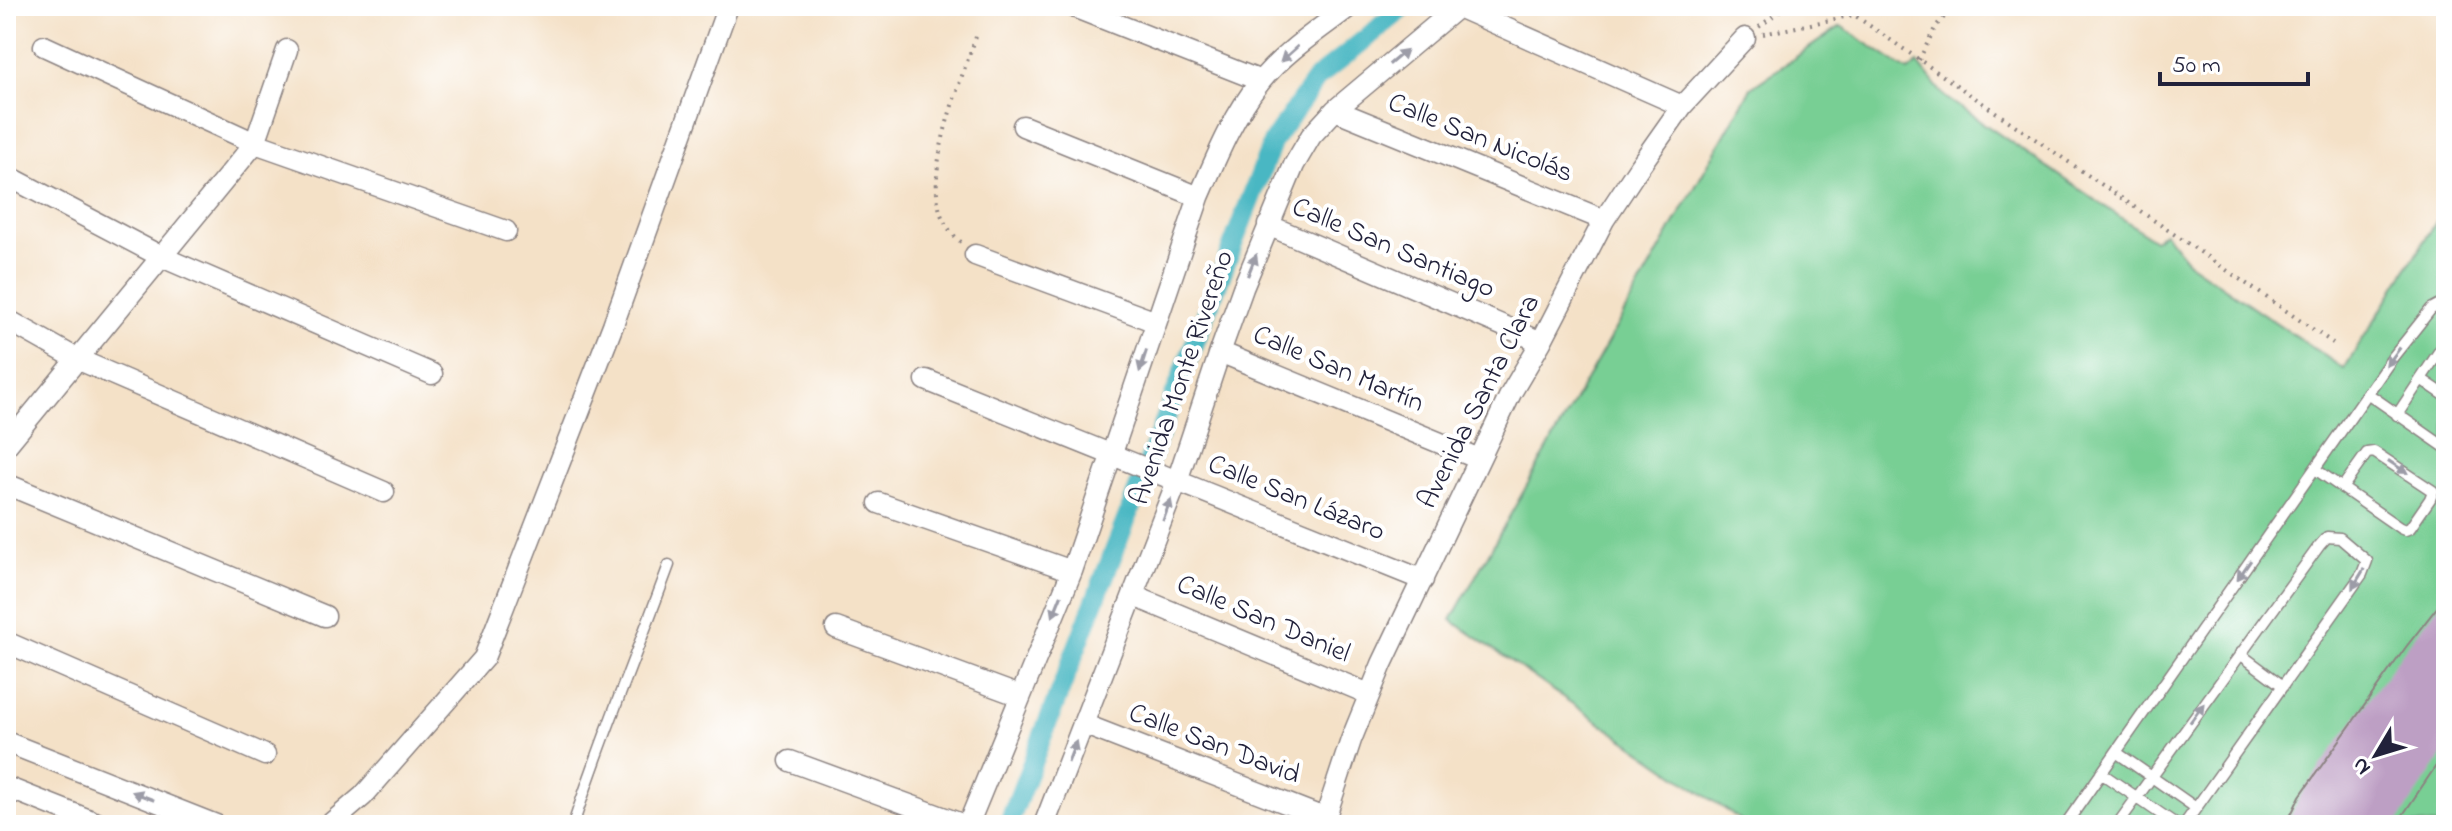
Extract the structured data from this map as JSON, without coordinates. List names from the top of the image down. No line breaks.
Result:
{"streets":{"street":["Calle San Nicolás","Calle San Santiago","Calle San Martín","Avenida Monte Rivereño","Avenida Santa Clara","Calle San Lázaro","Calle San Daniel","Calle San David"]},"crossings":[["Calle San Nicolás","Avenida Monte Rivereño"],["Calle San Nicolás","Avenida Santa Clara"],["Calle San Santiago","Avenida Monte Rivereño"],["Calle San Santiago","Avenida Santa Clara"],["Calle San Martín","Avenida Monte Rivereño"],["Calle San Martín","Avenida Santa Clara"],["Avenida Monte Rivereño","Calle San Lázaro"],["Avenida Monte Rivereño","Calle San Daniel"],["Avenida Monte Rivereño","Calle San David"],["Avenida Santa Clara","Calle San Lázaro"],["Avenida Santa Clara","Calle San Daniel"],["Avenida Santa Clara","Calle San David"]],"scale_bar":"50 m","north":"bottom left"}
